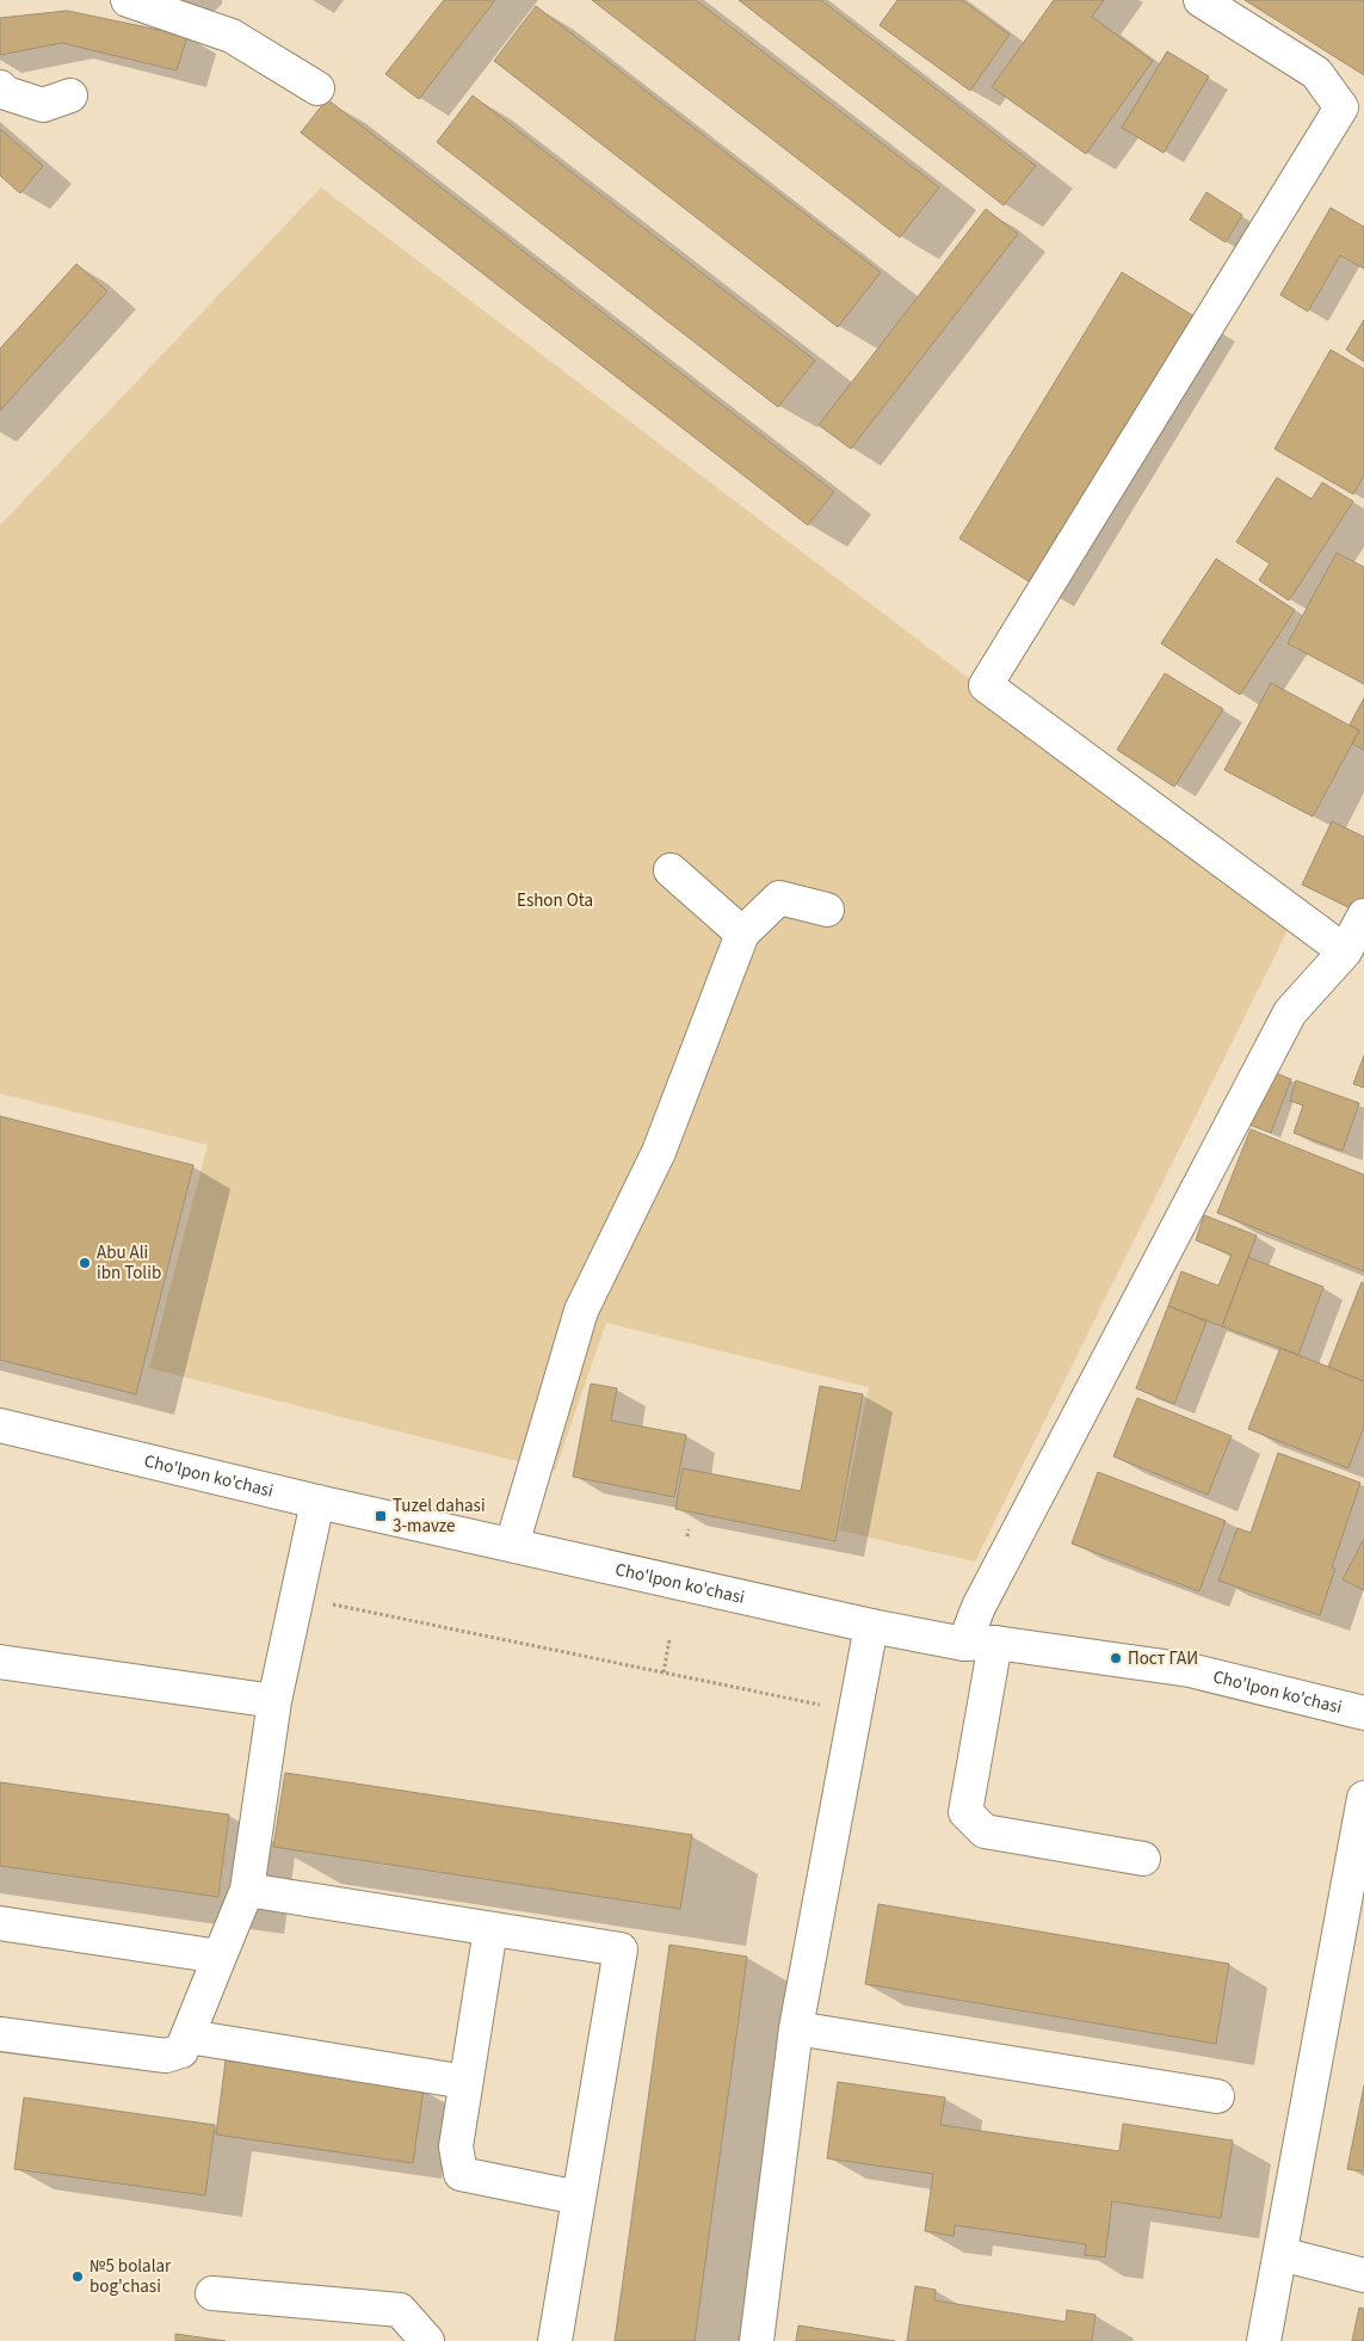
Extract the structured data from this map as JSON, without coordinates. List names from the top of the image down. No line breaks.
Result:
{"streets":{"street":["Cho'lpon ko'chasi"]},"parks":["Eshon Ota"],"places":{"other":["Abu Ali ibn Tolib","Пост ГАИ","№5 bolalar bog'chasi"],"transit":["Tuzel dahasi 3-mavze"]}}
